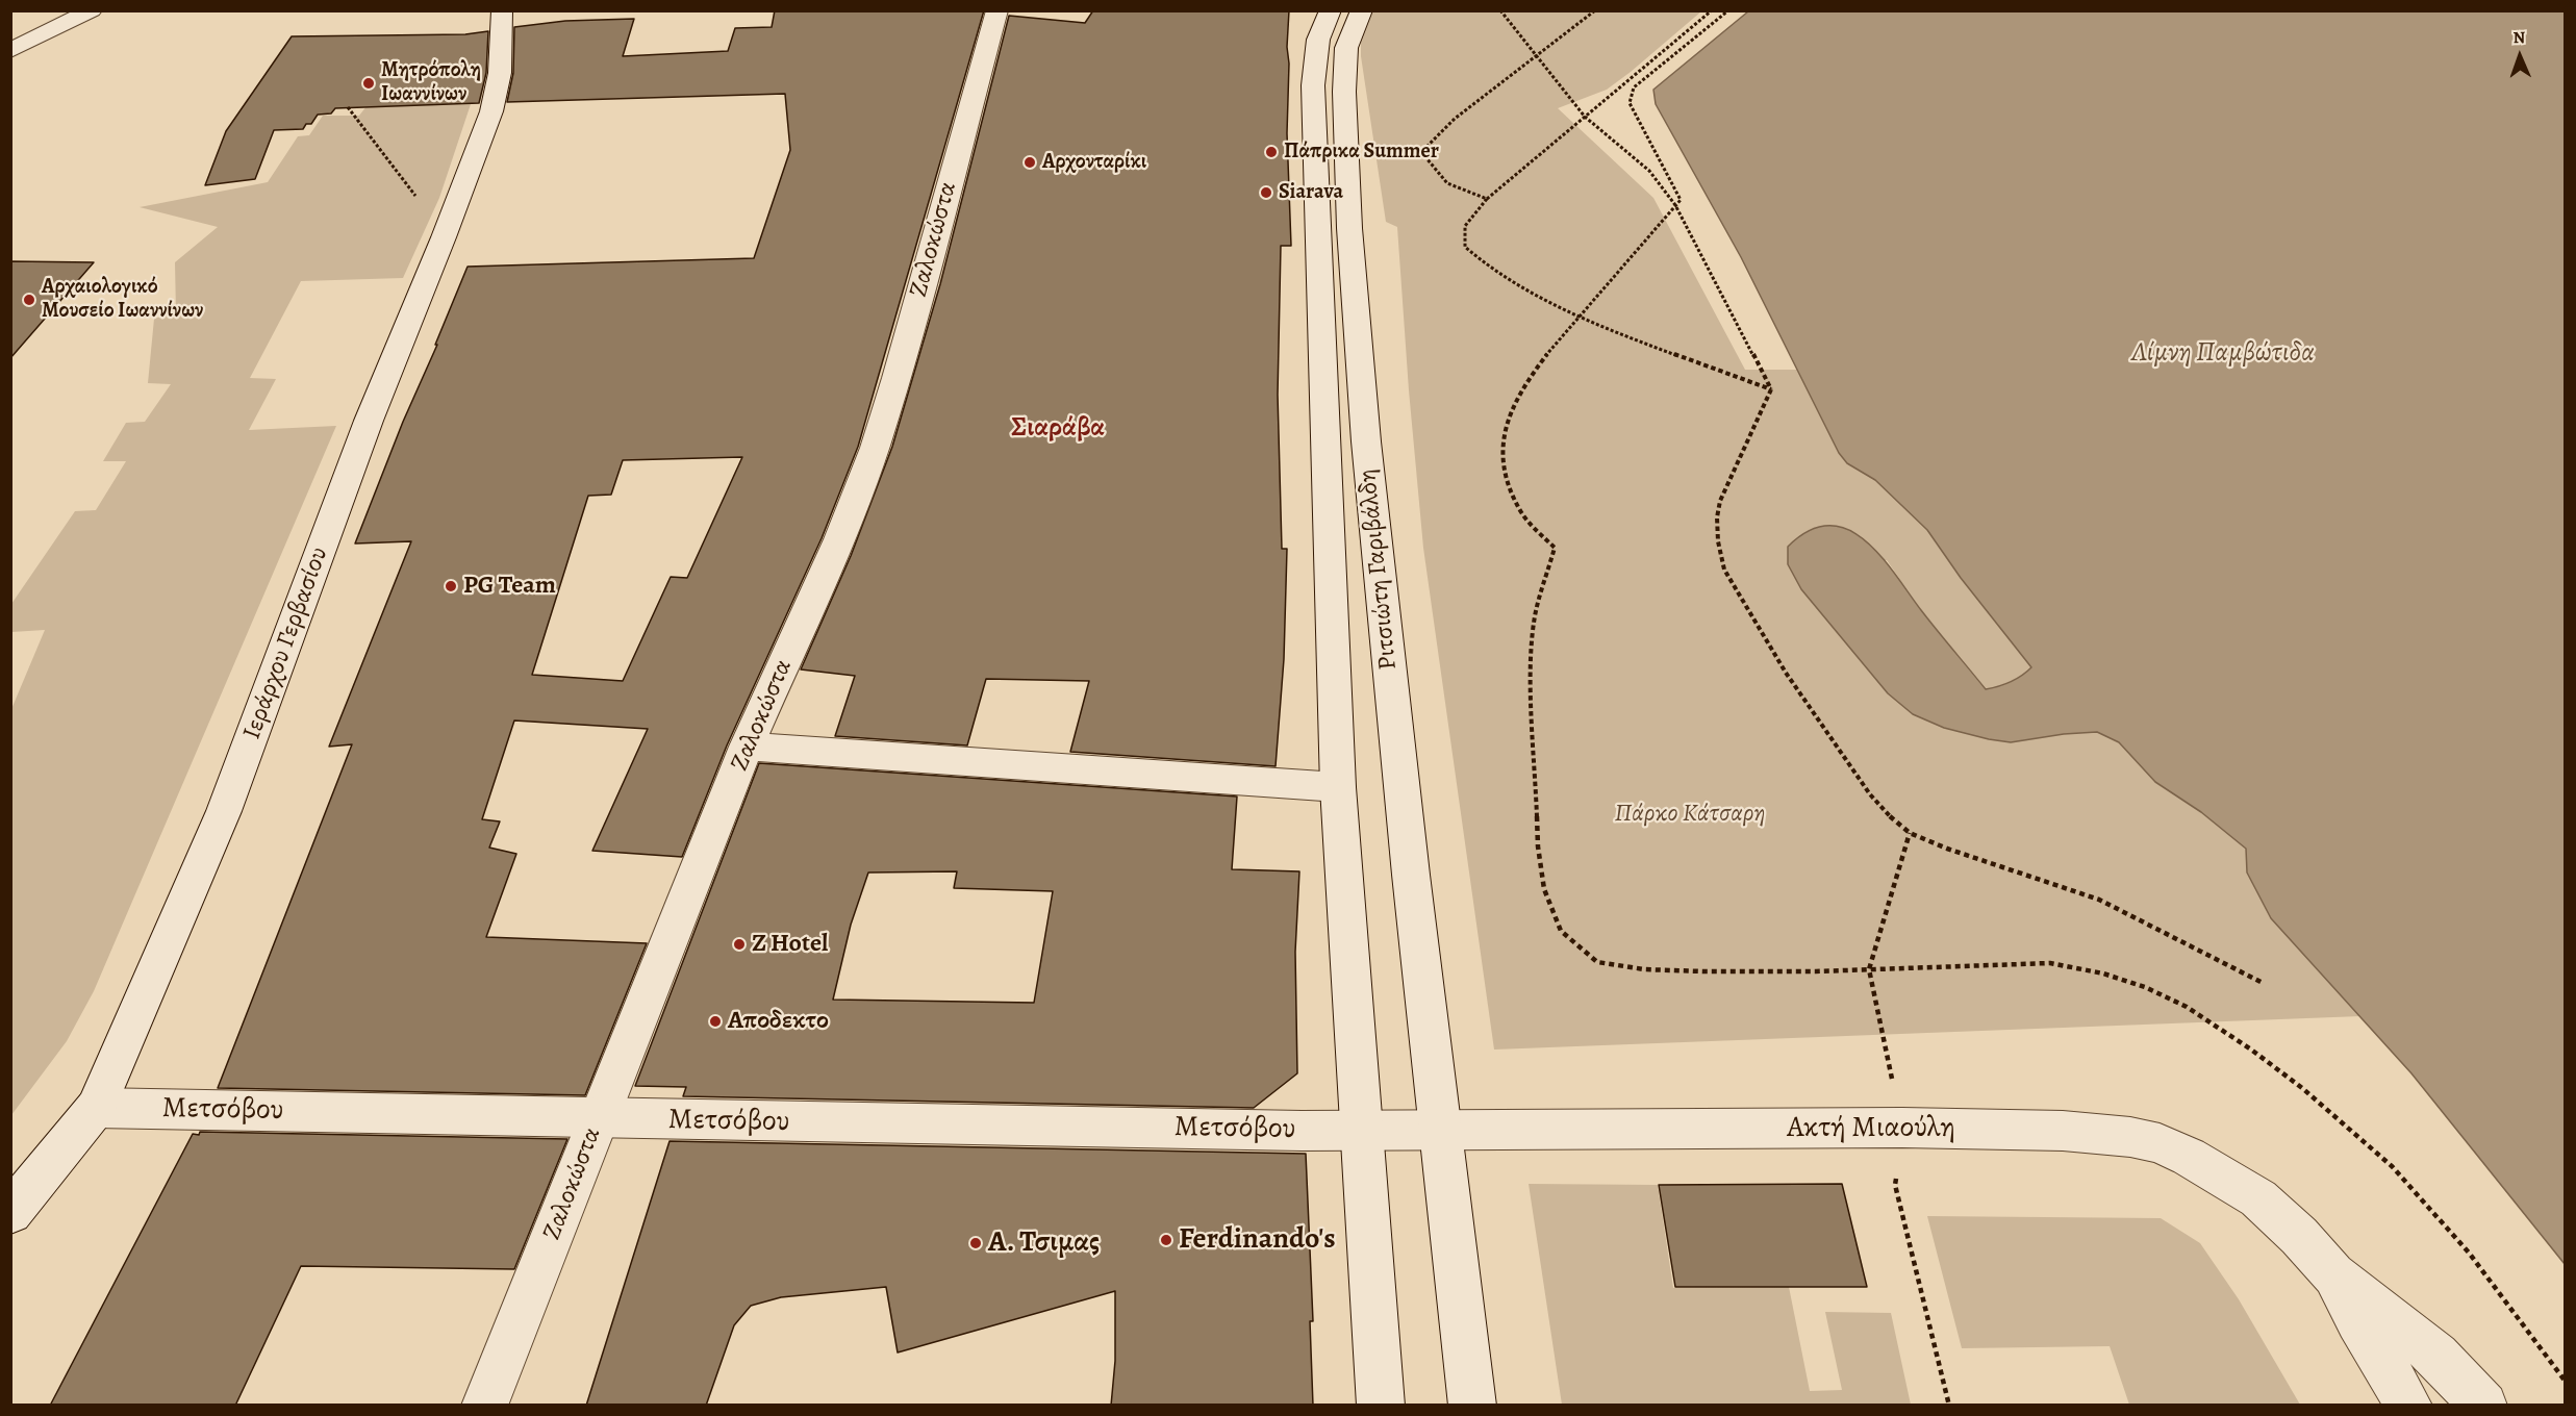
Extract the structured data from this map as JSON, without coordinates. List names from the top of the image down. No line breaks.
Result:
{"streets":{"main road":["Ζαλοκώστα","Ριτσιώτη Γαριβάλδη","Ιεράρχου Γερβασίου","Μετσόβου","Ακτή Μιαούλη"]},"crossings":[["Ζαλοκώστα","Μετσόβου"],["Ριτσιώτη Γαριβάλδη","Μετσόβου"],["Ριτσιώτη Γαριβάλδη","Ακτή Μιαούλη"],["Ιεράρχου Γερβασίου","Μετσόβου"],["Μετσόβου","Ακτή Μιαούλη"]],"districts":["Σιαράβα"],"water":["Λίμνη Παμβώτιδα"],"parks":["Πάρκο Κάτσαρη"],"places":["Μητρόπολη Ιωαννίνων","Πάπρικα Summer","Αρχονταρίκι","Siarava","Αρχαιολογικό Μουσείο Ιωαννίνων","PG Team","Z Hotel","Αποδεκτο","Ferdinando's","Α. Τσιμας"],"north":"top"}
